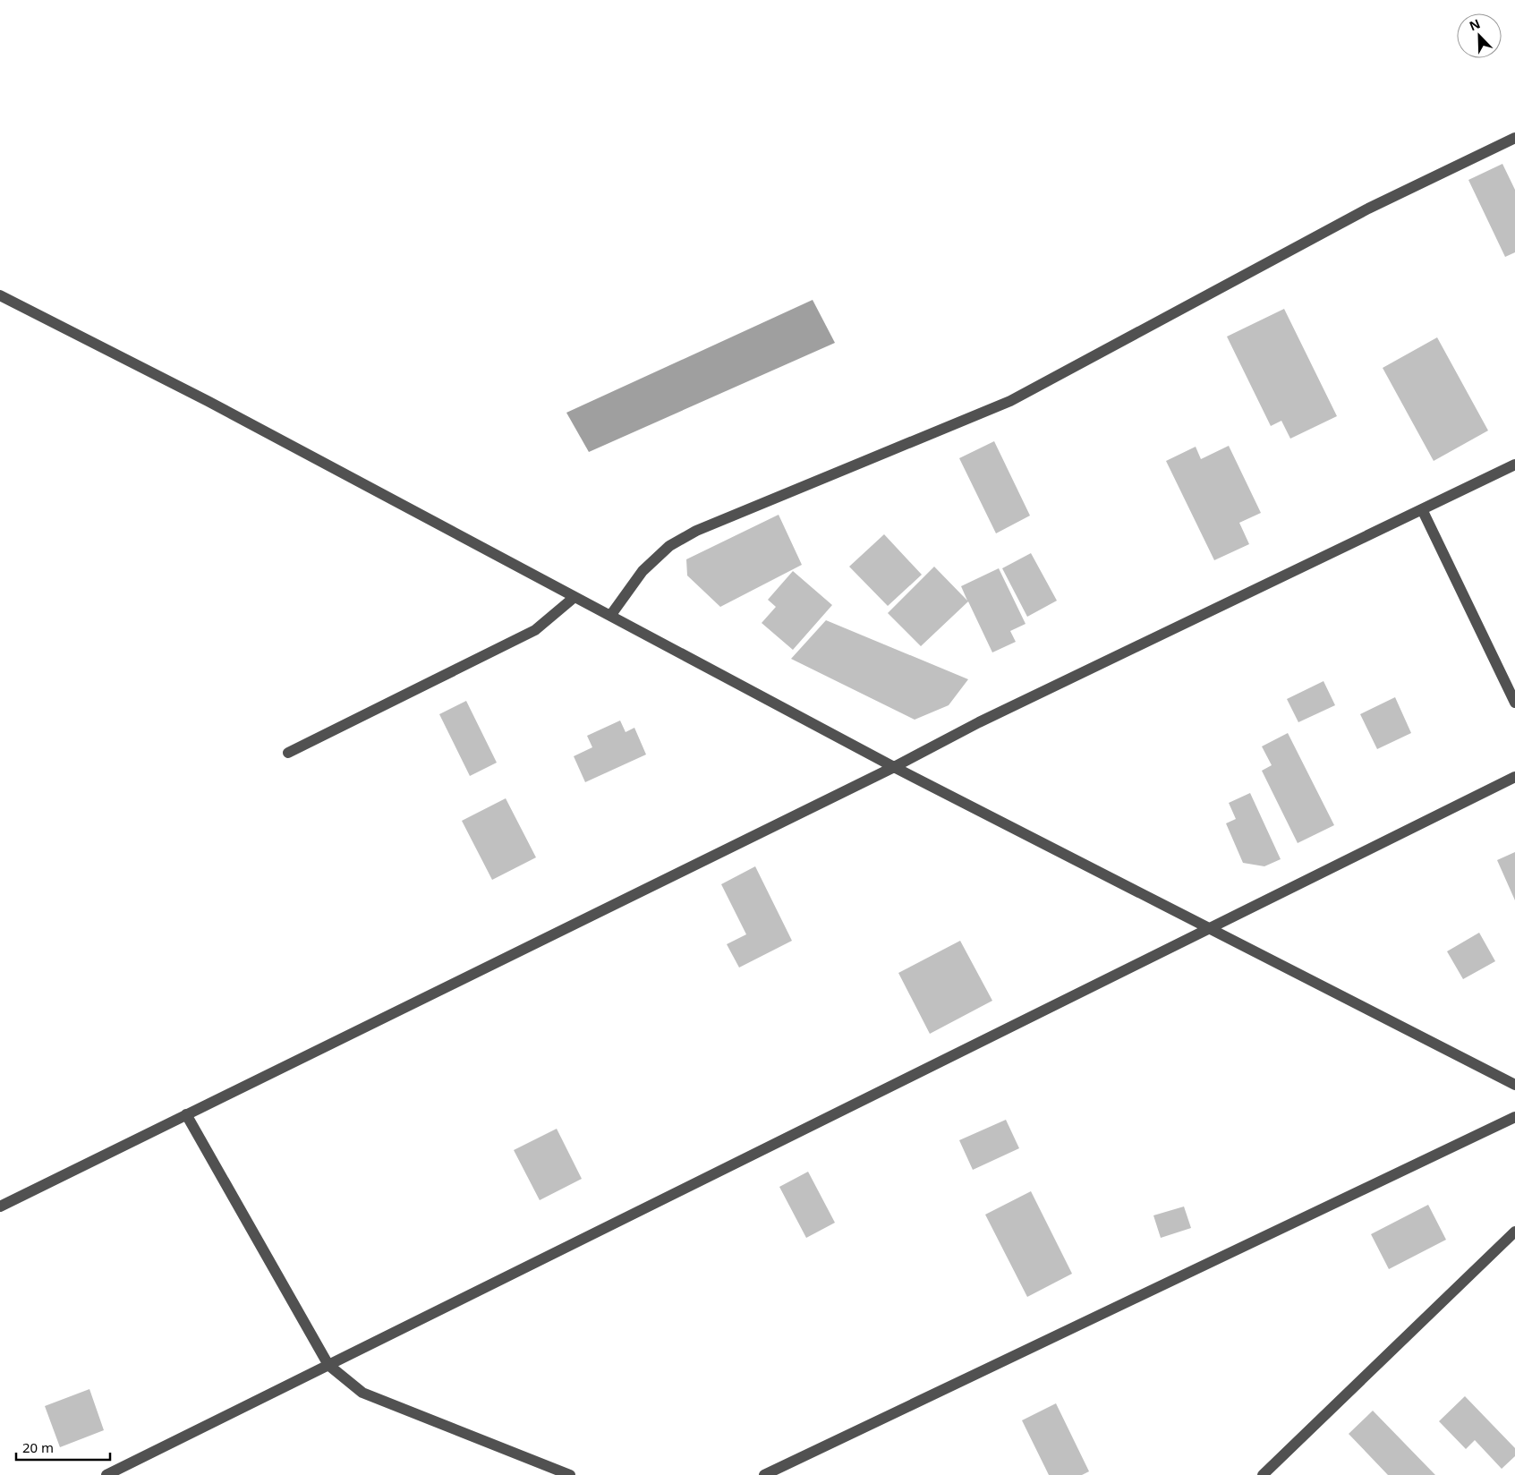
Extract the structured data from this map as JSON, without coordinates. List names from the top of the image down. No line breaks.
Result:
{"scale_bar":"20 m","north":"top left"}
